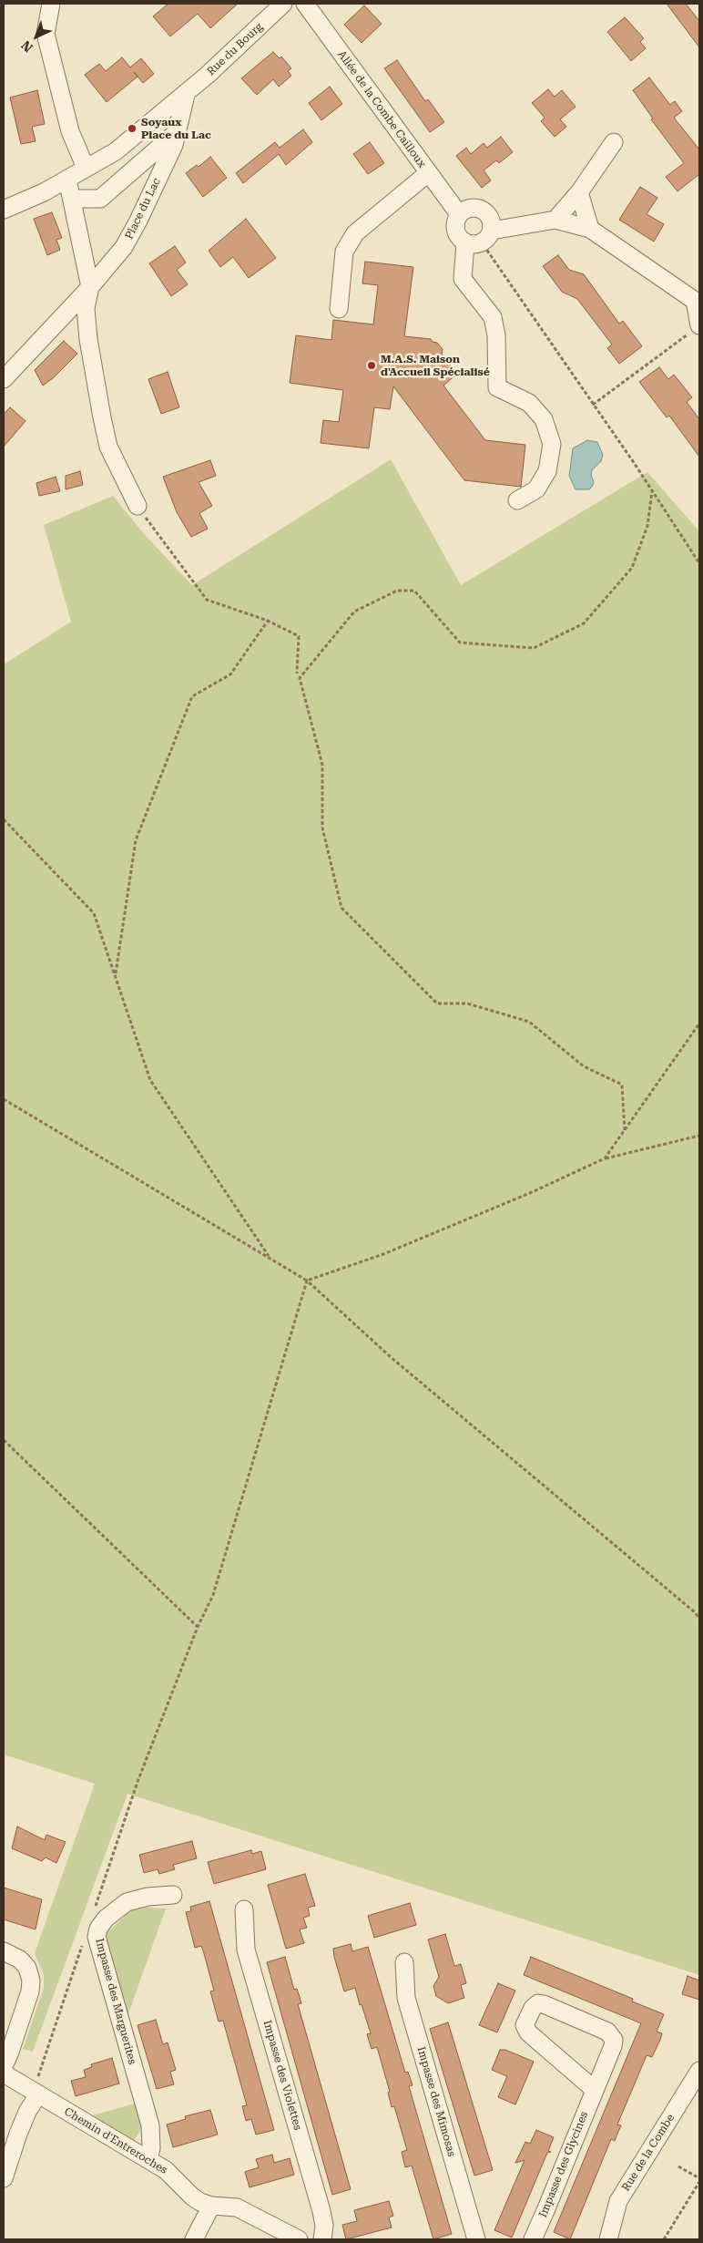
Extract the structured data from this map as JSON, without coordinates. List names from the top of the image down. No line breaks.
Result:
{"streets":{"street":["Rue du Bourg","Allée de la Combe Cailloux","Place du Lac","Impasse des Marguerites","Impasse des Violettes","Impasse des Mimosas","Chemin d'Entreroches","Rue de la Combe","Impasse des Glycines"]},"crossings":[["Rue du Bourg","Place du Lac"],["Impasse des Marguerites","Chemin d'Entreroches"]],"places":["Soyaux Place du Lac","M.A.S. Maison d'Accueil Spécialisé"],"north":"bottom left"}
